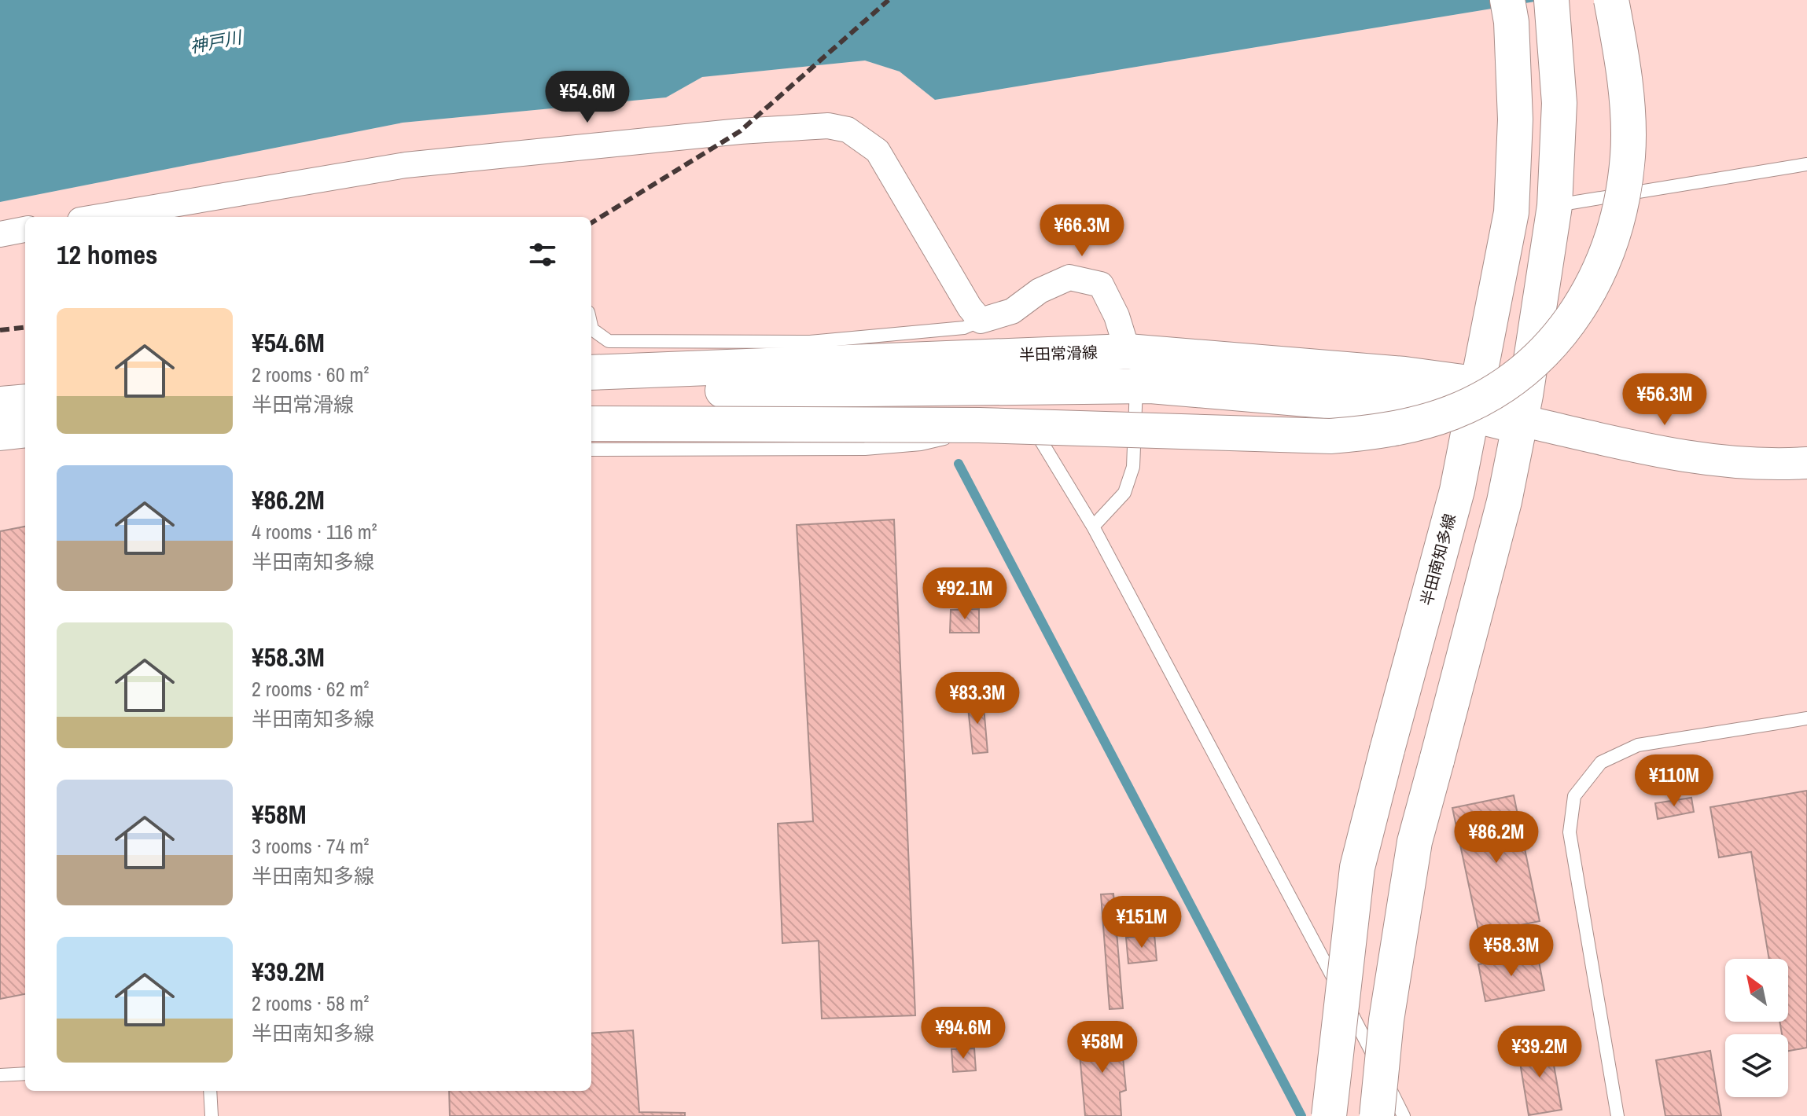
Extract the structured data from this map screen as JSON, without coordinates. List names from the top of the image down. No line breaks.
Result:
{"streets":{"main road":["半田常滑線","半田南知多線"]},"crossings":[["半田常滑線","半田南知多線"]],"water":["神戸川"],"north":"top left","page":{"price":["¥54.6M","¥66.3M","¥56.3M","¥92.1M","¥83.3M","¥110M","¥86.2M","¥151M","¥58.3M","¥94.6M","¥58M","¥39.2M"],"heading":"12 homes","list":[{"name":"¥54.6M","note":"2 rooms · 60 m² · 半田常滑線"},{"name":"¥86.2M","note":"4 rooms · 116 m² · 半田南知多線"},{"name":"¥58.3M","note":"2 rooms · 62 m² · 半田南知多線"},{"name":"¥58M","note":"3 rooms · 74 m² · 半田南知多線"},{"name":"¥39.2M","note":"2 rooms · 58 m² · 半田南知多線"}]}}
